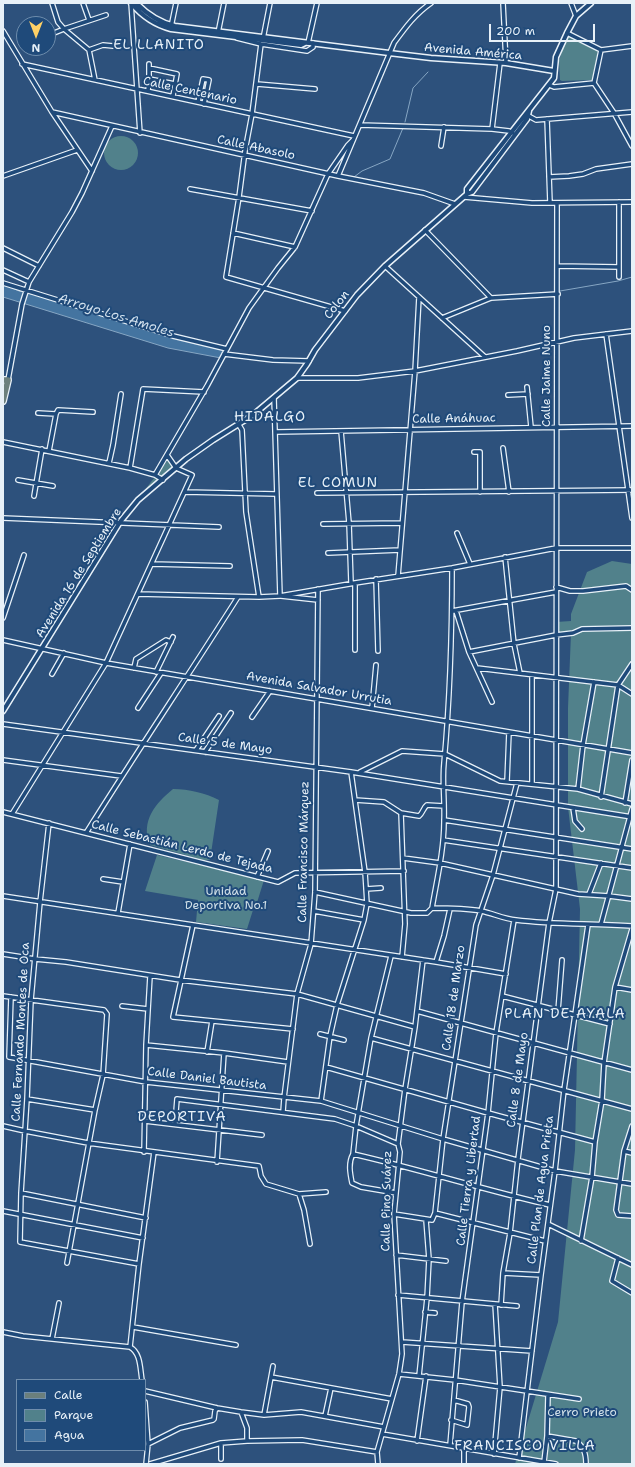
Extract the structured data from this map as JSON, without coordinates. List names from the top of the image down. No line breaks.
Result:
{"streets":{"street":["Avenida América","Calle Centenario","Calle Abasolo","Colon","Calle Jaime Nuno","Calle Anáhuac","Avenida 16 de Septiembre","Avenida Salvador Urrutia","Calle 5 de Mayo","Calle Sebastián Lerdo de Tejada","Calle Francisco Márquez","Calle 18 de Marzo","Calle Fernando Montes de Oca","Calle Daniel Bautista","Calle 8 de Mayo","Calle Tierra y Libertad","Calle Plan de Agua Prieta","Calle Pino Suárez"]},"crossings":[["Calle Abasolo","Colon"],["Colon","Avenida 16 de Septiembre"],["Calle Jaime Nuno","Calle Anáhuac"],["Calle Jaime Nuno","Calle 8 de Mayo"],["Avenida 16 de Septiembre","Avenida Salvador Urrutia"],["Avenida Salvador Urrutia","Calle Francisco Márquez"],["Avenida Salvador Urrutia","Calle 8 de Mayo"],["Calle 5 de Mayo","Calle Francisco Márquez"],["Calle 5 de Mayo","Calle 18 de Marzo"],["Calle 5 de Mayo","Calle 8 de Mayo"],["Calle Sebastián Lerdo de Tejada","Calle Francisco Márquez"],["Calle Sebastián Lerdo de Tejada","Calle Fernando Montes de Oca"],["Calle Francisco Márquez","Calle Daniel Bautista"],["Calle 18 de Marzo","Calle Daniel Bautista"],["Calle Fernando Montes de Oca","Calle Daniel Bautista"],["Calle Daniel Bautista","Calle 8 de Mayo"],["Calle Daniel Bautista","Calle Tierra y Libertad"],["Calle Daniel Bautista","Calle Plan de Agua Prieta"],["Calle Daniel Bautista","Calle Pino Suárez"]],"districts":["EL LLANITO","HIDALGO","EL COMUN","PLAN DE AYALA","DEPORTIVA","FRANCISCO VILLA"],"water":["Arroyo Los Amoles"],"parks":["Unidad Deportiva No.1","Cerro Prieto"],"legend":["Calle","Parque","Agua"],"scale_bar":"200 m","north":"bottom"}
